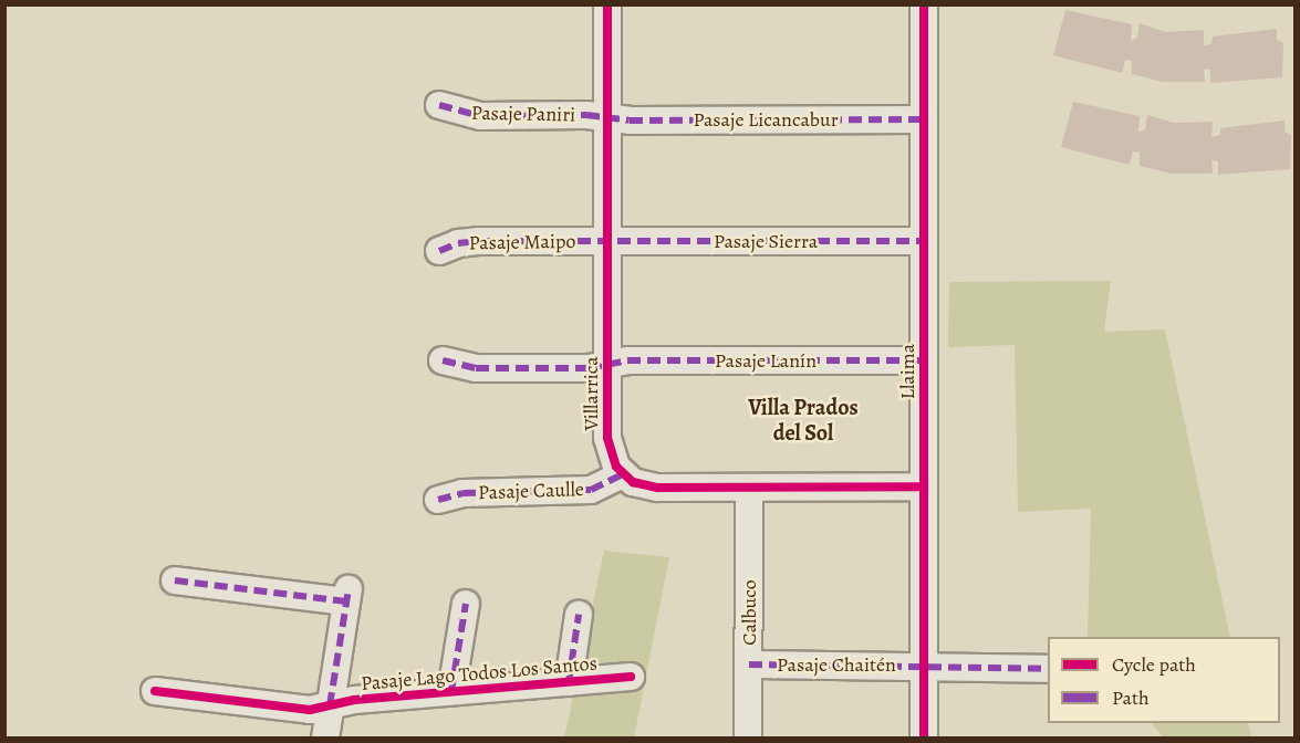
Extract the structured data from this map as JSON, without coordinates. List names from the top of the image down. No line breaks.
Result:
{"streets":{"street":["Pasaje Paniri","Pasaje Licancabur","Pasaje Sierra","Pasaje Maipo","Pasaje Lanín","Llaima","Villarrica","Pasaje Caulle","Calbuco","Pasaje Chaitén","Pasaje Lago Todos Los Santos"]},"crossings":[["Pasaje Paniri","Pasaje Licancabur"],["Pasaje Paniri","Villarrica"],["Pasaje Licancabur","Llaima"],["Pasaje Licancabur","Villarrica"],["Pasaje Sierra","Pasaje Maipo"],["Pasaje Sierra","Llaima"],["Pasaje Sierra","Villarrica"],["Pasaje Maipo","Villarrica"],["Pasaje Lanín","Llaima"],["Pasaje Lanín","Villarrica"],["Llaima","Pasaje Chaitén"],["Villarrica","Pasaje Caulle"],["Calbuco","Pasaje Chaitén"]],"districts":["Villa Prados del Sol"],"legend":["Cycle path","Path"]}
